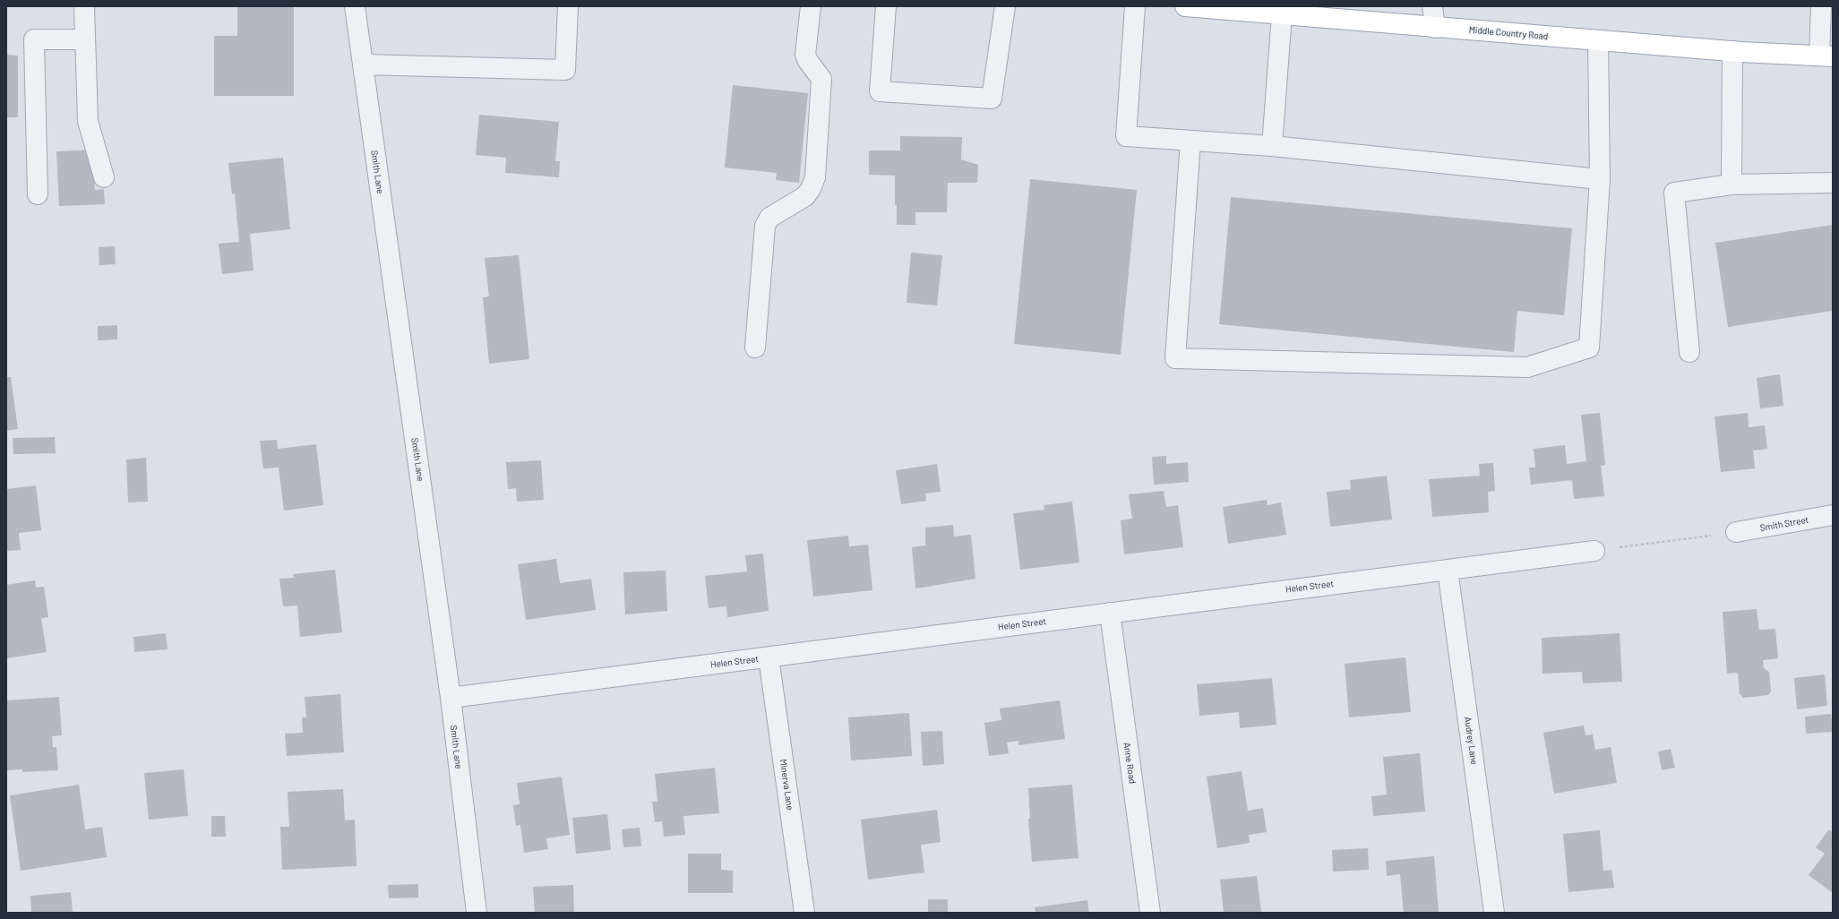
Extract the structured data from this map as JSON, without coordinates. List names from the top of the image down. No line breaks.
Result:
{"streets":{"main road":["Middle Country Road"],"street":["Smith Lane","Smith Street","Helen Street","Audrey Lane","Anne Road","Minerva Lane"]},"crossings":[["Smith Lane","Helen Street"],["Helen Street","Audrey Lane"],["Helen Street","Anne Road"],["Helen Street","Minerva Lane"]]}
